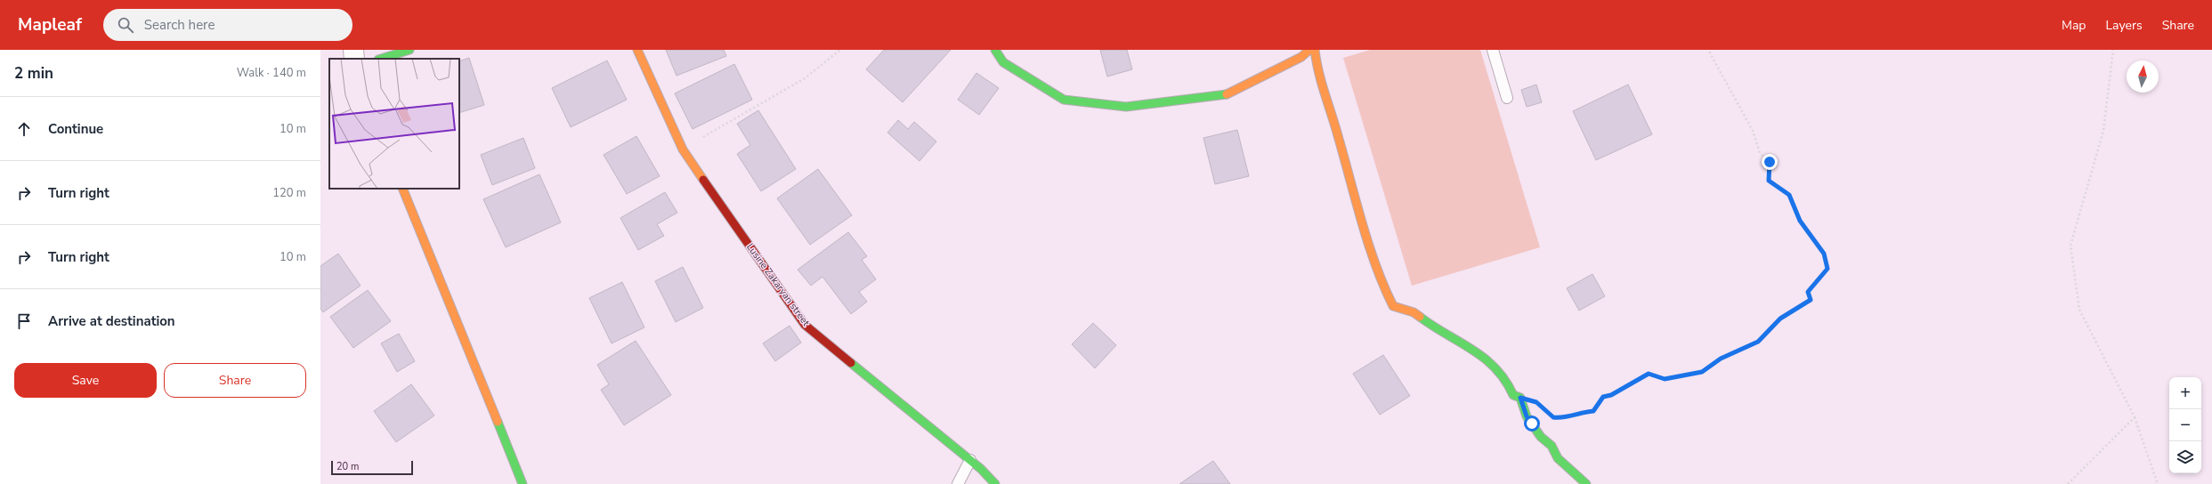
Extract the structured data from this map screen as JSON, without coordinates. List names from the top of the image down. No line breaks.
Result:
{"streets":{"street":["Lusine Zakaryan street"]},"scale_bar":"20 m","north":"top","page":{"header":"Mapleaf","search":"Search here","nav":["Map","Layers","Share"],"heading":["2 min","Walk · 140 m"],"list":[["Continue","10 m"],["Turn right","120 m"],["Turn right","10 m"],"Arrive at destination"],"buttons":["Save","Share"],"map_buttons":["+","−"],"scale":"20 m"}}
